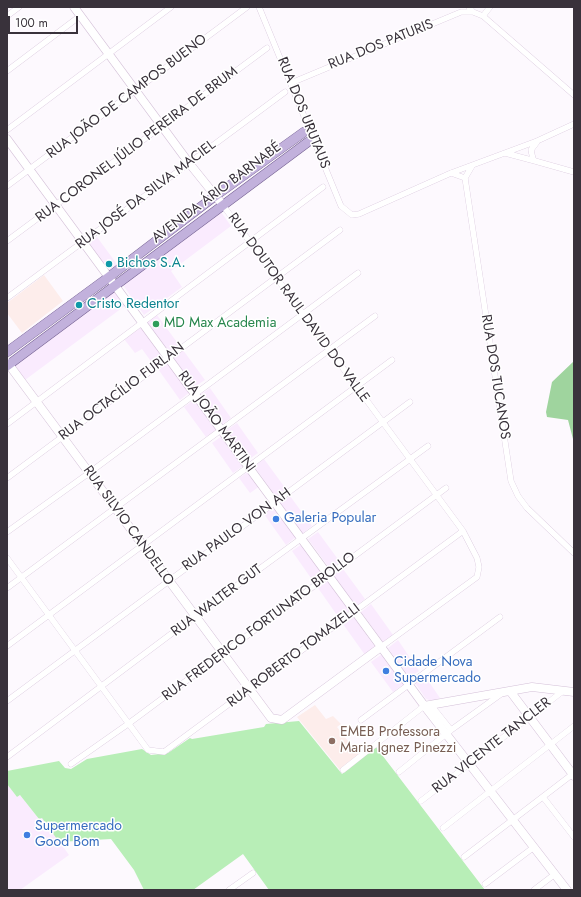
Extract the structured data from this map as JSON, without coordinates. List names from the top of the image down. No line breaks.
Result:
{"streets":{"main road":["AVENIDA ÁRIO BARNABÉ"],"street":["RUA DOS PATURIS","RUA JOÃO DE CAMPOS BUENO","RUA DOS URUTAUS","RUA CORONEL JÚLIO PEREIRA DE BRUM","RUA JOSÉ DA SILVA MACIEL","RUA DOUTOR RAUL DAVID DO VALLE","RUA DOS TUCANOS","RUA OCTACÍLIO FURLAN","RUA JOÃO MARTINI","RUA SILVIO CANDELLO","RUA PAULO VON AH","RUA WALTER GUT","RUA FREDERICO FORTUNATO BROLLO","RUA ROBERTO TOMAZELLI","RUA VICENTE TANCLER"]},"crossings":[["RUA DOS PATURIS","RUA DOS URUTAUS"],["RUA JOÃO DE CAMPOS BUENO","RUA DOUTOR RAUL DAVID DO VALLE"],["RUA JOÃO DE CAMPOS BUENO","RUA JOÃO MARTINI"],["RUA CORONEL JÚLIO PEREIRA DE BRUM","RUA DOUTOR RAUL DAVID DO VALLE"],["RUA CORONEL JÚLIO PEREIRA DE BRUM","RUA JOÃO MARTINI"],["AVENIDA ÁRIO BARNABÉ","RUA DOUTOR RAUL DAVID DO VALLE"],["AVENIDA ÁRIO BARNABÉ","RUA JOÃO MARTINI"],["AVENIDA ÁRIO BARNABÉ","RUA SILVIO CANDELLO"],["RUA JOSÉ DA SILVA MACIEL","RUA DOUTOR RAUL DAVID DO VALLE"],["RUA JOSÉ DA SILVA MACIEL","RUA JOÃO MARTINI"],["RUA DOUTOR RAUL DAVID DO VALLE","RUA OCTACÍLIO FURLAN"],["RUA DOUTOR RAUL DAVID DO VALLE","RUA JOÃO MARTINI"],["RUA DOUTOR RAUL DAVID DO VALLE","RUA SILVIO CANDELLO"],["RUA DOUTOR RAUL DAVID DO VALLE","RUA PAULO VON AH"],["RUA DOUTOR RAUL DAVID DO VALLE","RUA WALTER GUT"],["RUA DOUTOR RAUL DAVID DO VALLE","RUA FREDERICO FORTUNATO BROLLO"],["RUA DOUTOR RAUL DAVID DO VALLE","RUA ROBERTO TOMAZELLI"],["RUA OCTACÍLIO FURLAN","RUA JOÃO MARTINI"],["RUA OCTACÍLIO FURLAN","RUA SILVIO CANDELLO"],["RUA JOÃO MARTINI","RUA SILVIO CANDELLO"],["RUA JOÃO MARTINI","RUA PAULO VON AH"],["RUA JOÃO MARTINI","RUA WALTER GUT"],["RUA JOÃO MARTINI","RUA FREDERICO FORTUNATO BROLLO"],["RUA JOÃO MARTINI","RUA ROBERTO TOMAZELLI"],["RUA JOÃO MARTINI","RUA VICENTE TANCLER"],["RUA SILVIO CANDELLO","RUA PAULO VON AH"],["RUA SILVIO CANDELLO","RUA WALTER GUT"],["RUA SILVIO CANDELLO","RUA FREDERICO FORTUNATO BROLLO"],["RUA SILVIO CANDELLO","RUA ROBERTO TOMAZELLI"],["RUA PAULO VON AH","RUA ROBERTO TOMAZELLI"],["RUA WALTER GUT","RUA ROBERTO TOMAZELLI"],["RUA FREDERICO FORTUNATO BROLLO","RUA ROBERTO TOMAZELLI"]],"places":["Bichos S.A.","Cristo Redentor","MD Max Academia","Galeria Popular","Cidade Nova Supermercado","EMEB Professora Maria Ignez Pinezzi","Supermercado Good Bom"],"scale_bar":"100 m"}
